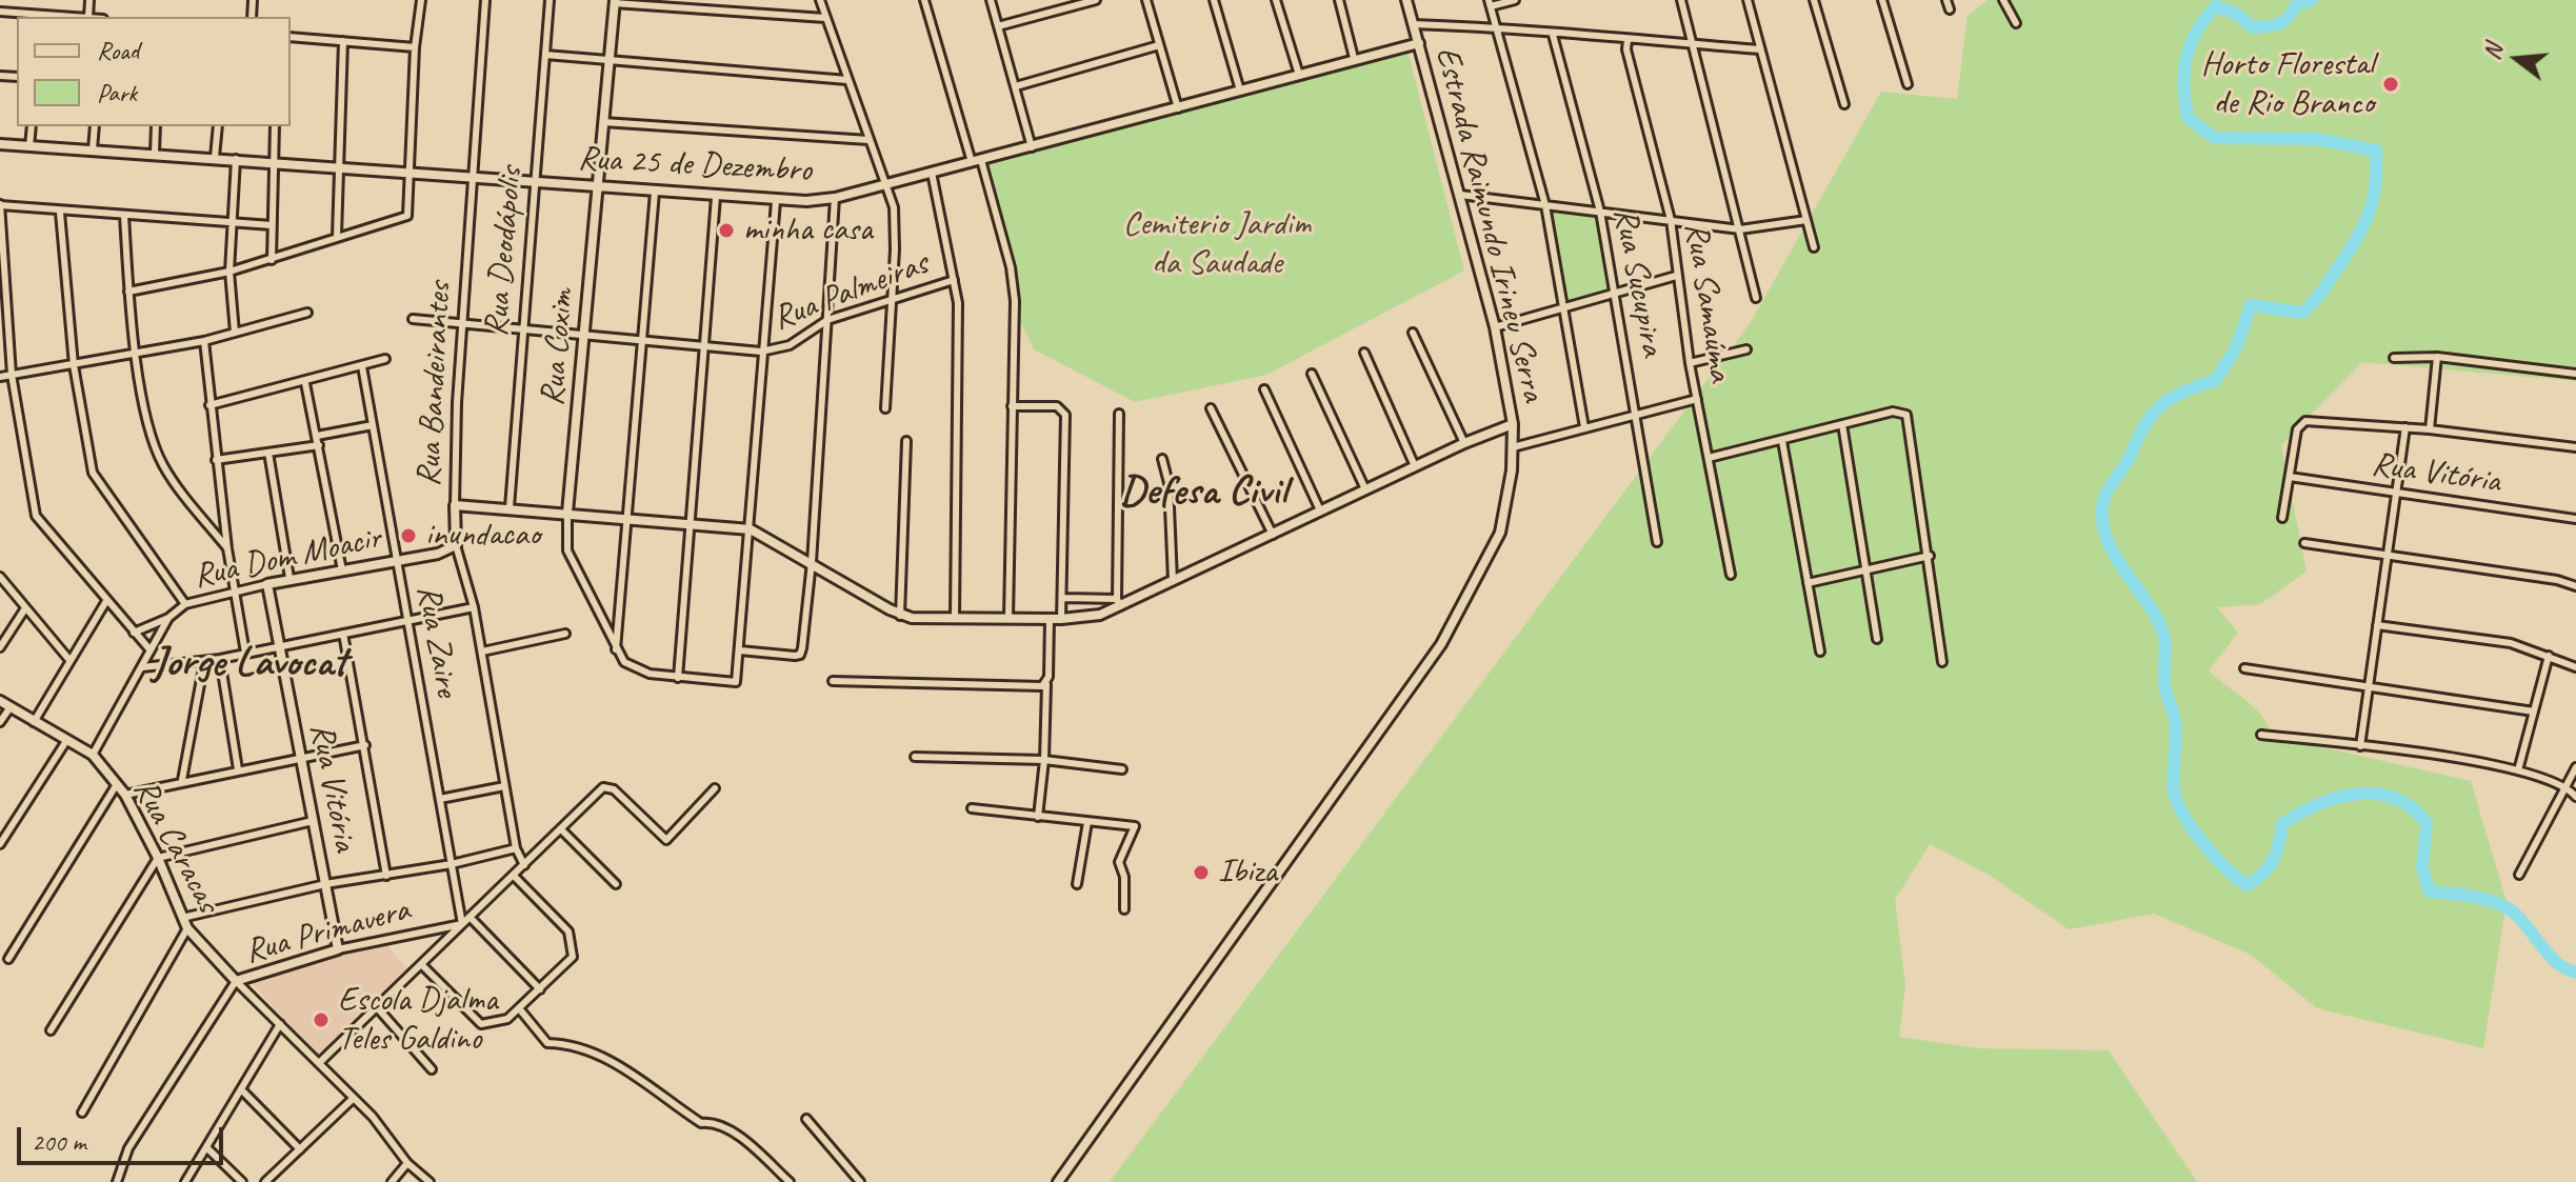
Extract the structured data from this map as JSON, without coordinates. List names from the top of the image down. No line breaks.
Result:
{"streets":{"street":["Rua 25 de Dezembro","Estrada Raimundo Irineu Serra","Rua Deodápolis","Rua Sucupira","Rua Palmeiras","Rua Samaúma","Rua Coxim","Rua Bandeirantes","Rua Vitória","Rua Dom Moacir","Rua Zaire","Rua Caracas","Rua Primavera"]},"crossings":[["Rua 25 de Dezembro","Estrada Raimundo Irineu Serra"],["Rua 25 de Dezembro","Rua Deodápolis"],["Rua 25 de Dezembro","Rua Coxim"],["Rua 25 de Dezembro","Rua Bandeirantes"],["Rua Deodápolis","Rua Palmeiras"],["Rua Palmeiras","Rua Coxim"],["Rua Palmeiras","Rua Bandeirantes"],["Rua Bandeirantes","Rua Dom Moacir"],["Rua Vitória","Rua Dom Moacir"],["Rua Vitória","Rua Primavera"],["Rua Dom Moacir","Rua Zaire"],["Rua Zaire","Rua Primavera"],["Rua Caracas","Rua Primavera"]],"districts":["Defesa Civil","Jorge Lavocat"],"parks":["Cemiterio Jardim da Saudade"],"places":["Horto Florestal de Rio Branco","minha casa","inundacao","Ibiza","Escola Djalma Teles Galdino"],"legend":["Road","Park"],"scale_bar":"200 m","north":"left"}
